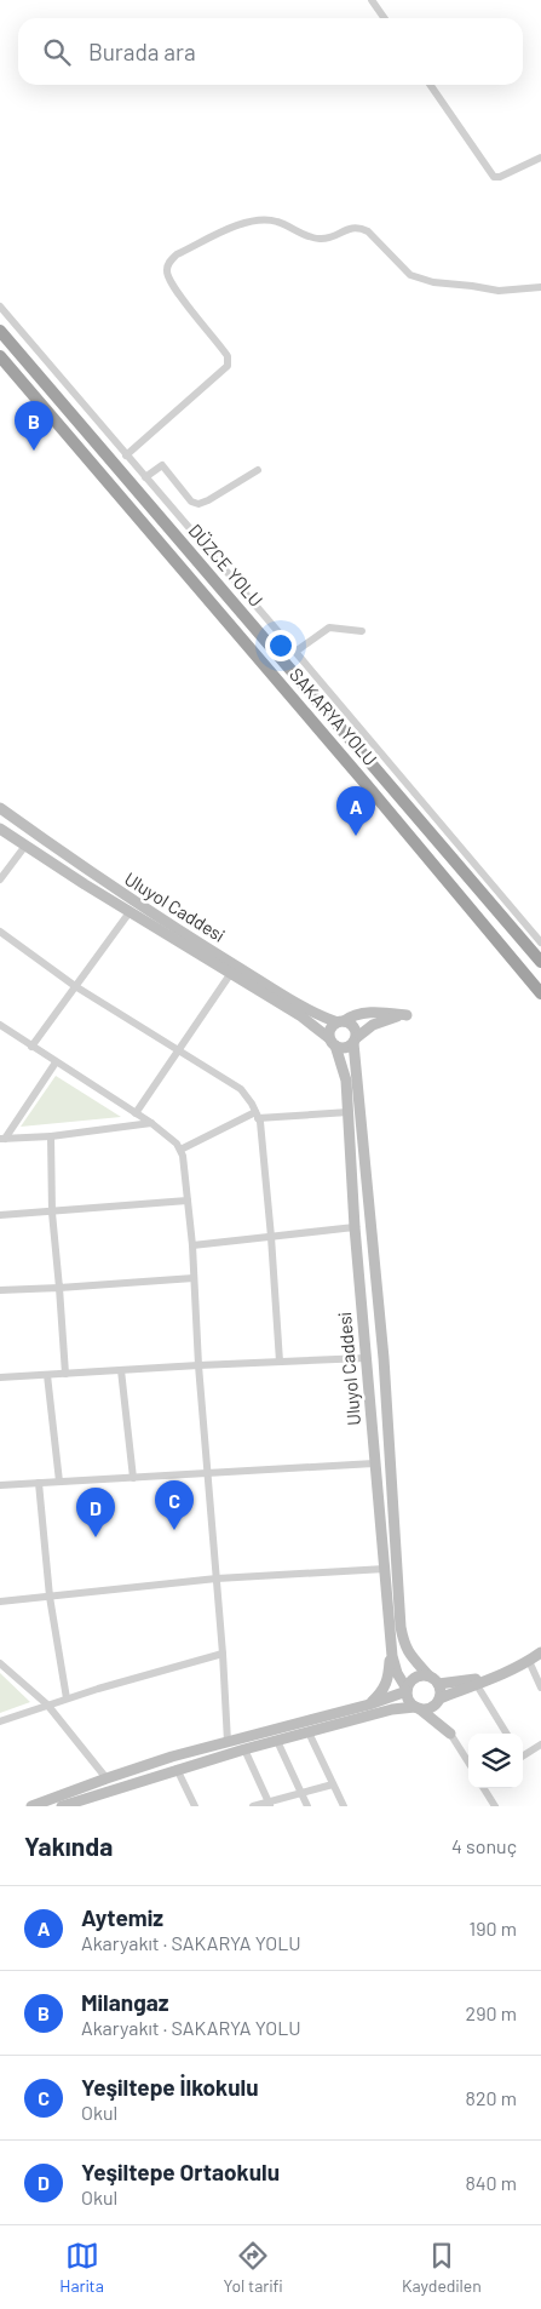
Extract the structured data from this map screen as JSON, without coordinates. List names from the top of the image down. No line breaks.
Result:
{"streets":{"highway":["DÜZCE YOLU","SAKARYA YOLU"],"main road":["Uluyol Caddesi"]},"page":{"search":"Burada ara","pins":["B","A","C","D"],"heading":["Yakında","4 sonuç"],"list":[{"mark":"A","name":"Aytemiz","note":"Akaryakıt · SAKARYA YOLU","value":"190 m"},{"mark":"B","name":"Milangaz","note":"Akaryakıt · SAKARYA YOLU","value":"290 m"},{"mark":"C","name":"Yeşiltepe İlkokulu","note":"Okul","value":"820 m"},{"mark":"D","name":"Yeşiltepe Ortaokulu","note":"Okul","value":"840 m"}],"nav":["Harita","Yol tarifi","Kaydedilen"]}}
